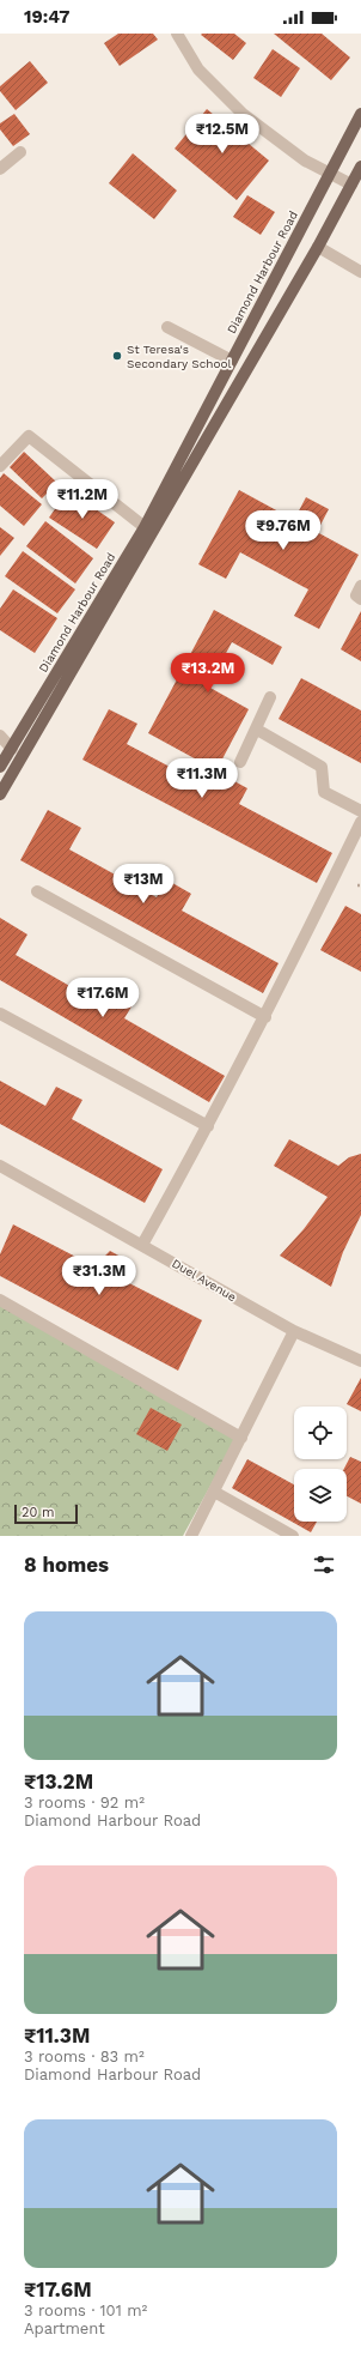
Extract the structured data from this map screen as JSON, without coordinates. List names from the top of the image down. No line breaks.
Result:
{"streets":{"main road":["Diamond Harbour Road"],"street":["Duel Avenue"]},"places":["St Teresa's Secondary School"],"scale_bar":"20 m","page":{"status":"19:47","price":["₹12.5M","₹11.2M","₹9.76M","₹13.2M","₹11.3M","₹13M","₹17.6M","₹31.3M"],"scale":"20 m","heading":"8 homes","list":[{"name":"₹13.2M","note":"3 rooms · 92 m² · Diamond Harbour Road"},{"name":"₹11.3M","note":"3 rooms · 83 m² · Diamond Harbour Road"},{"name":"₹17.6M","note":"3 rooms · 101 m² · Apartment"}]}}
